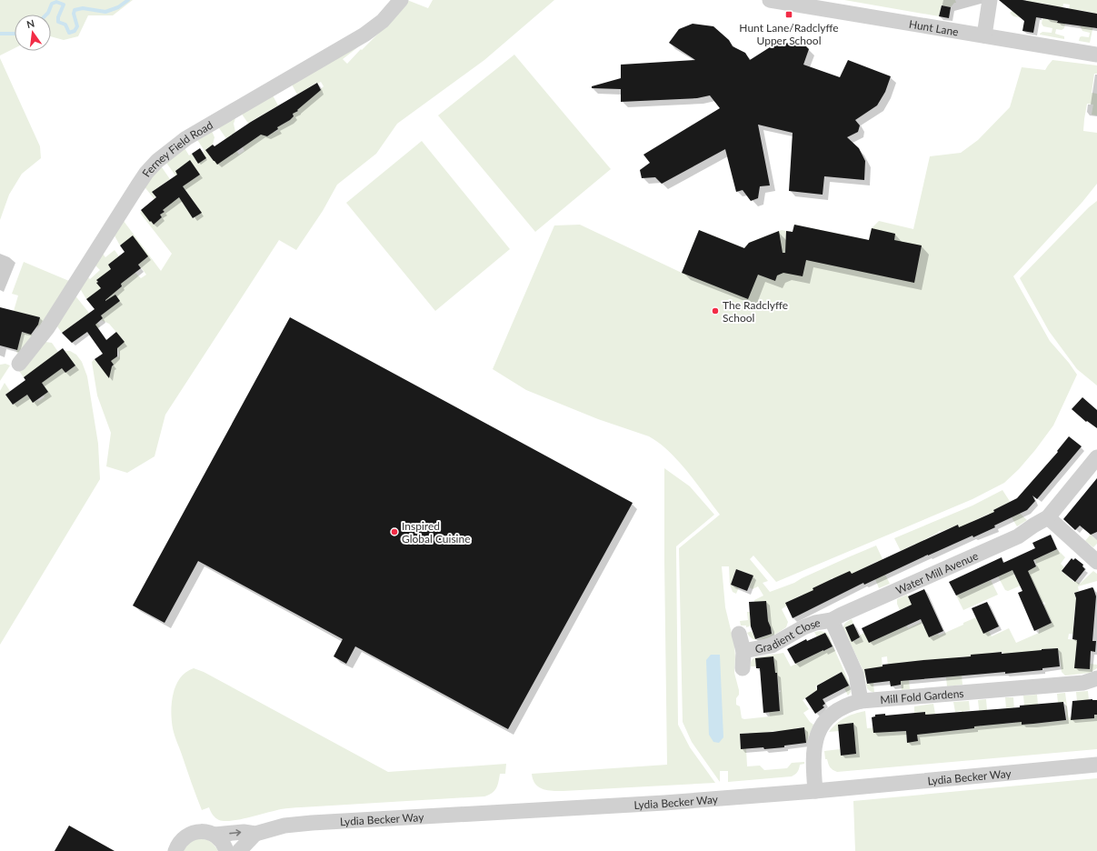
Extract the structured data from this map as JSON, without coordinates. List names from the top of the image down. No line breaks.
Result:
{"streets":{"street":["Hunt Lane","Ferney Field Road","Water Mill Avenue","Gradient Close","Mill Fold Gardens","Lydia Becker Way"]},"crossings":[["Water Mill Avenue","Gradient Close"],["Mill Fold Gardens","Lydia Becker Way"]],"places":{"transit":["Hunt Lane/Radclyffe Upper School"],"other":["The Radclyffe School","Inspired Global Cuisine"]},"north":"top"}
